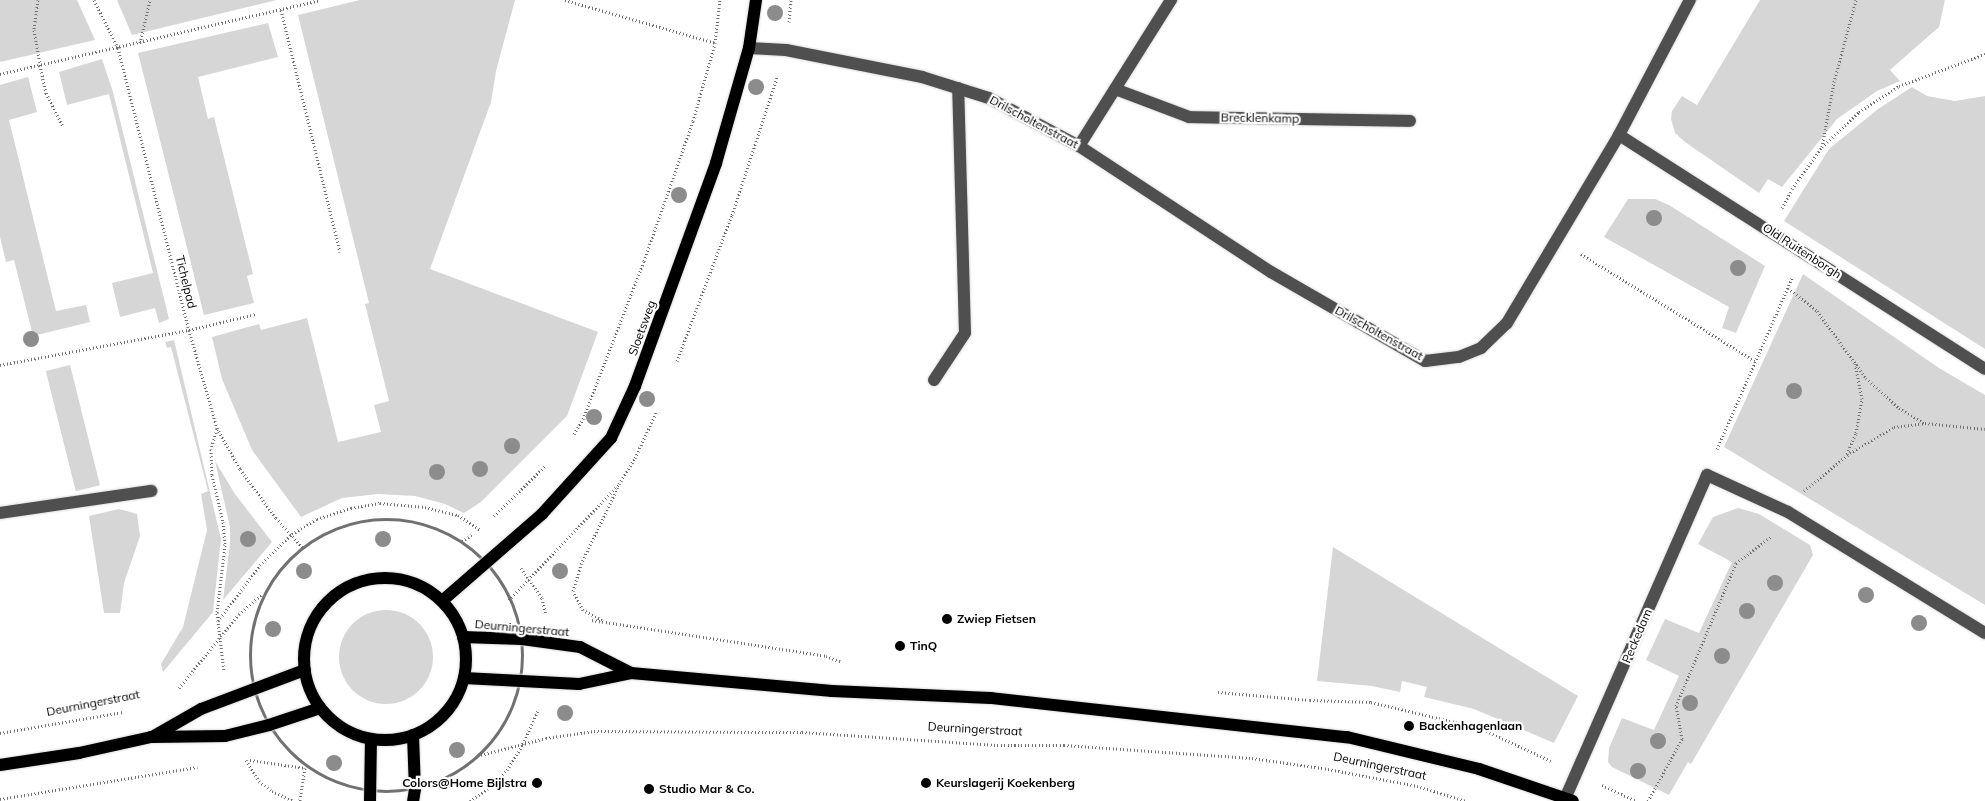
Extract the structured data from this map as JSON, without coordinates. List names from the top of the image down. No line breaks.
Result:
{"streets":{"main road":["Sloetsweg","Deurningerstraat"],"street":["Brecklenkamp","Drilscholtenstraat","Old Ruitenborgh","Peckedam"],"path":["Tichelpad"]},"crossings":[["Drilscholtenstraat","Old Ruitenborgh"],["Drilscholtenstraat","Sloetsweg"],["Sloetsweg","Deurningerstraat"],["Deurningerstraat","Peckedam"]],"places":["Zwiep Fietsen","TinQ","Backenhagenlaan","Colors@Home Bijlstra","Keurslagerij Koekenberg","Studio Mar & Co."]}
